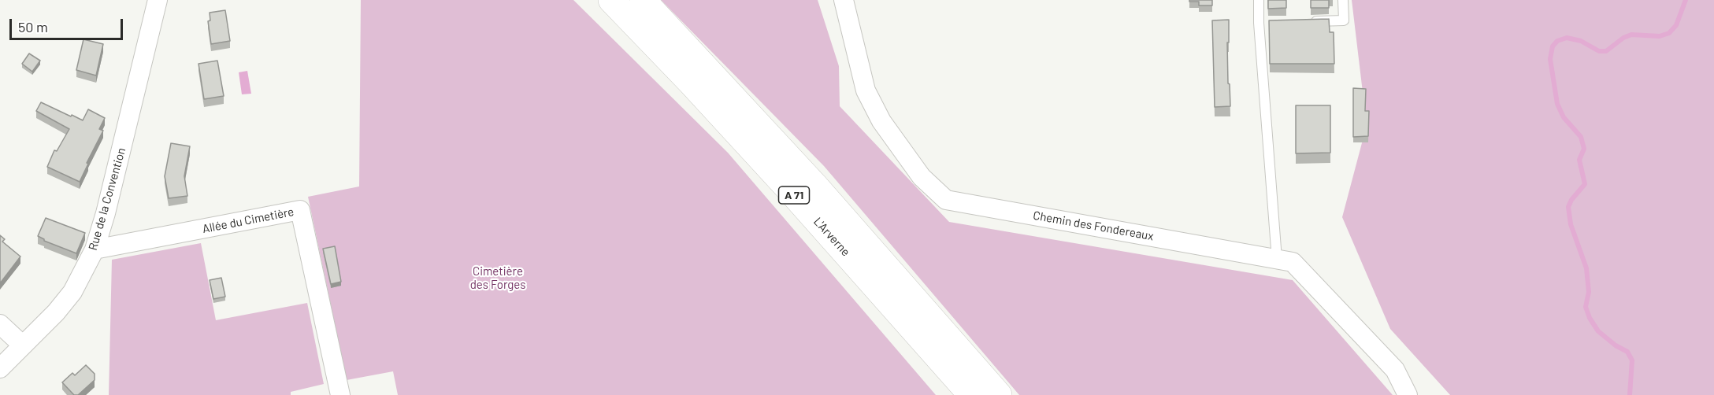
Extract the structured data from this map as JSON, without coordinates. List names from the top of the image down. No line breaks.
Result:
{"streets":{"highway":["A 71","L'Arverne"],"street":["Rue de la Convention","Allée du Cimetière","Chemin des Fondereaux"]},"crossings":[["Rue de la Convention","Allée du Cimetière"]],"parks":["Cimetière des Forges"],"scale_bar":"50 m"}
